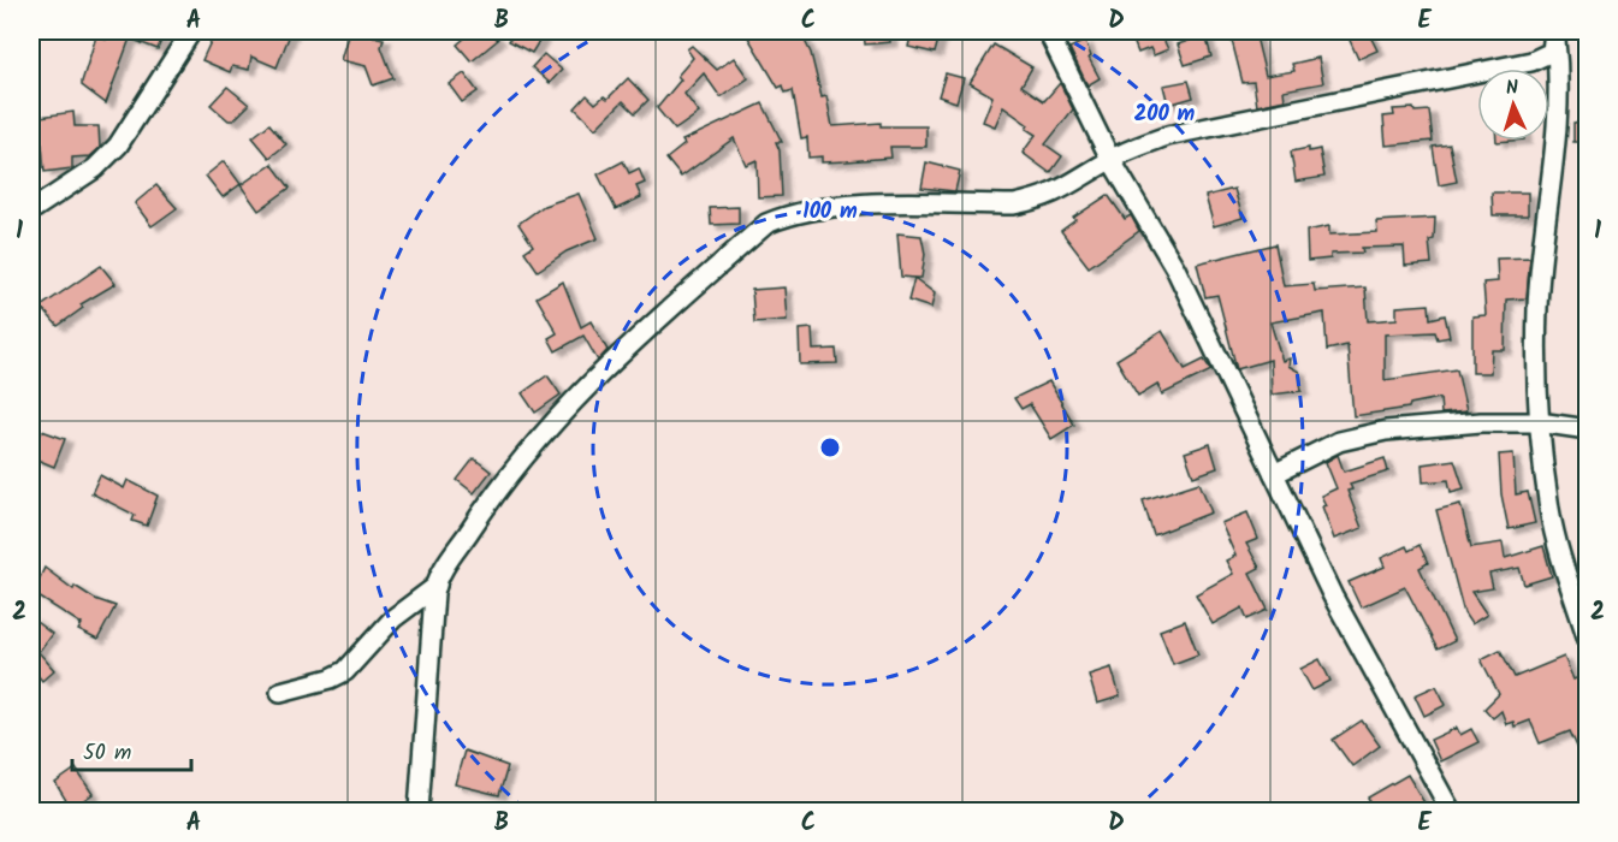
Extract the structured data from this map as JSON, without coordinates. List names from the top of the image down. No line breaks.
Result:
{"scale_bar":"50 m","north":"top","grid":{"columns":["A","B","C","D","E"],"rows":["1","2"]},"rings":["200 m","100 m"]}
